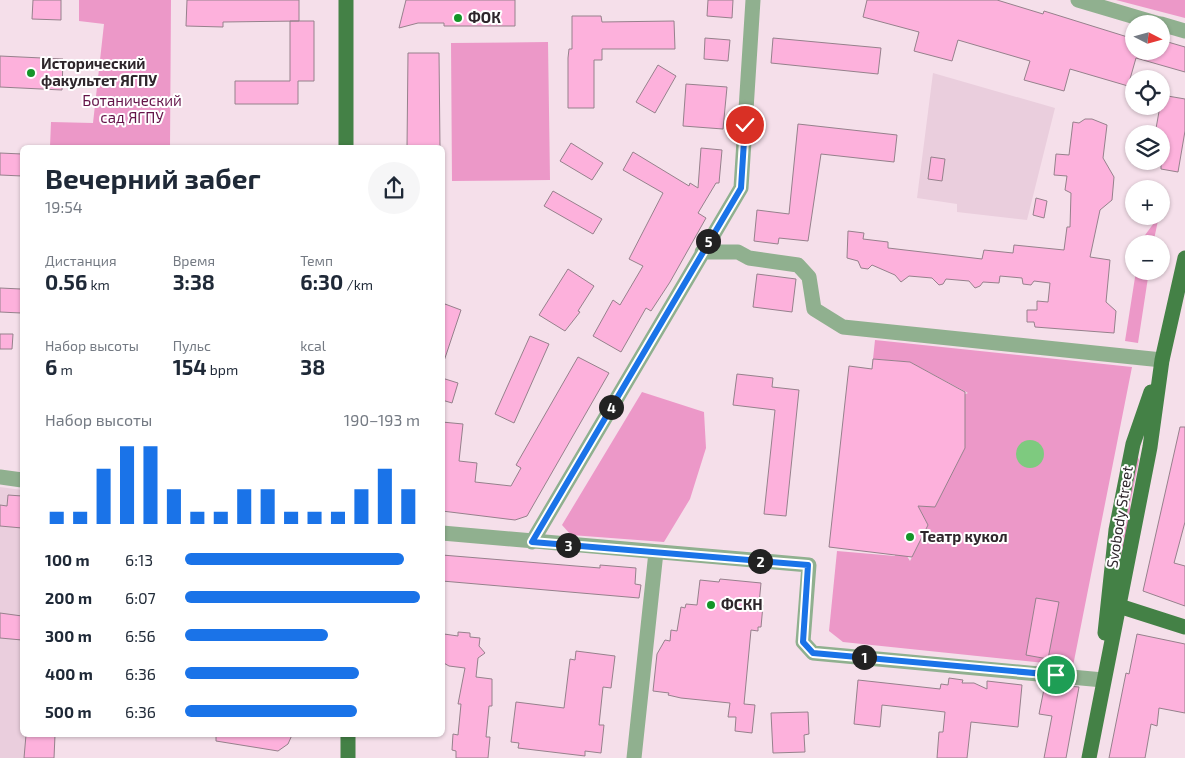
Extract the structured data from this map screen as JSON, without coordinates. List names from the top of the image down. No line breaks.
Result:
{"streets":{"main road":["Svobody Street"]},"parks":["Ботанический сад ЯГПУ"],"places":["ФОК","Исторический факультет ЯГПУ","Театр кукол","ФСКН"],"north":"right","page":{"map_buttons":["+","−"],"heading":["Вечерний забег","19:54"],"pins":["5","4","3","2","1"],"stats":[["Дистанция","0.56 km"],["Время","3:38"],["Темп","6:30 /km"],["Набор высоты","6 m"],["Пульс","154 bpm"],["kcal","38"]],"chart":["Набор высоты","190–193 m"],"list":[{"name":"100 m","note":"6:13"},{"name":"200 m","note":"6:07"},{"name":"300 m","note":"6:56"},{"name":"400 m","note":"6:36"},{"name":"500 m","note":"6:36"}]}}
